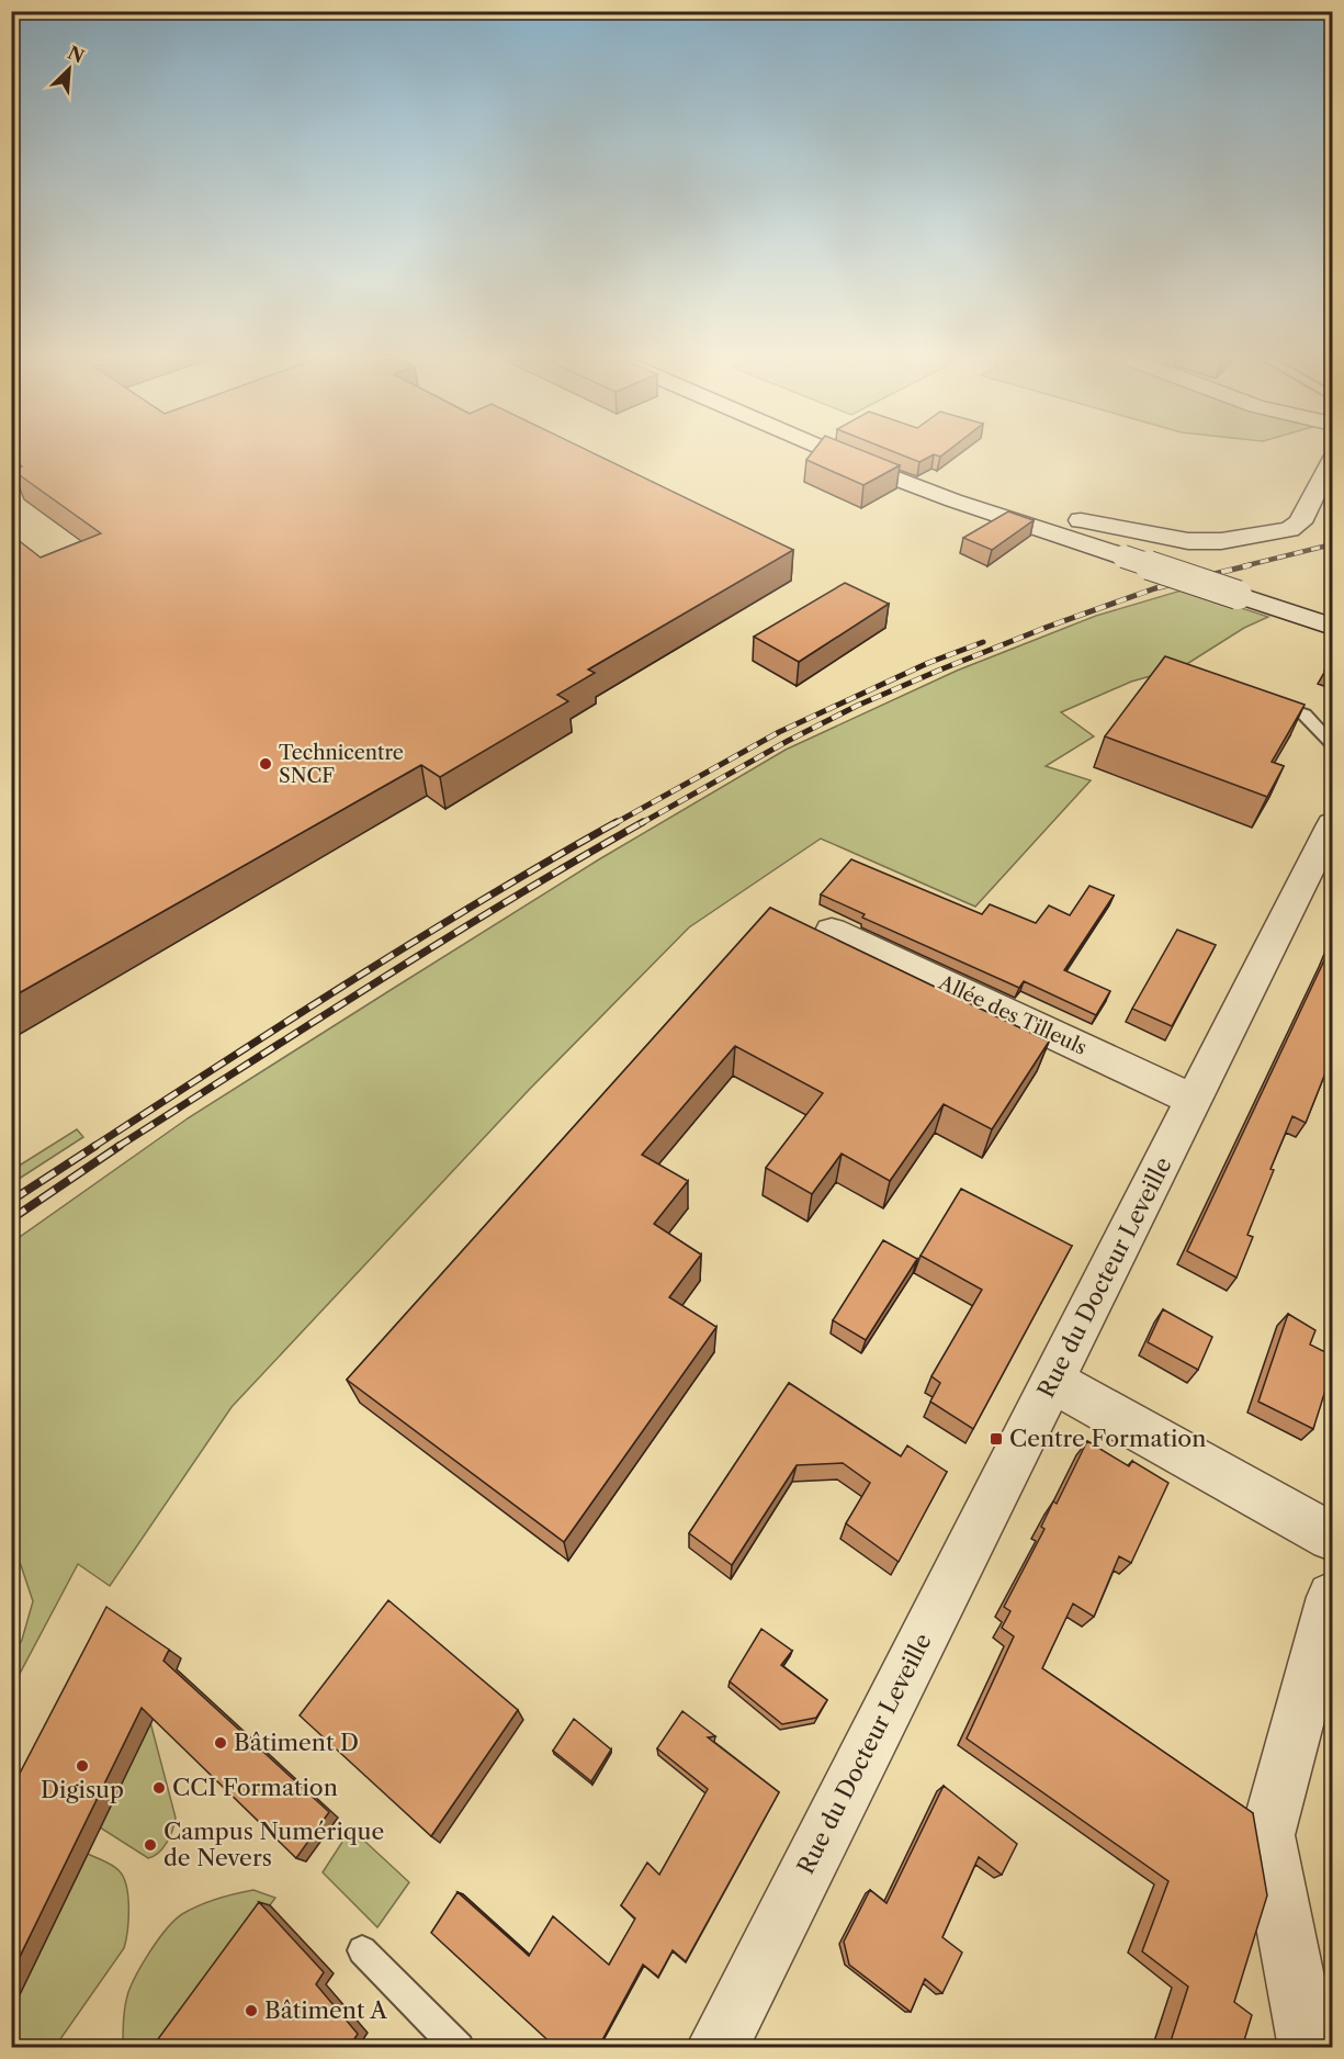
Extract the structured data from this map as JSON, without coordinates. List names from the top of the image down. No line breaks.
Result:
{"streets":{"street":["Allée des Tilleuls","Rue du Docteur Leveille"]},"crossings":[["Allée des Tilleuls","Rue du Docteur Leveille"]],"places":{"other":["Technicentre SNCF","Bâtiment D","Digisup","CCI Formation","Campus Numérique de Nevers","Bâtiment A"],"transit":["Centre Formation"]},"north":"top right"}
